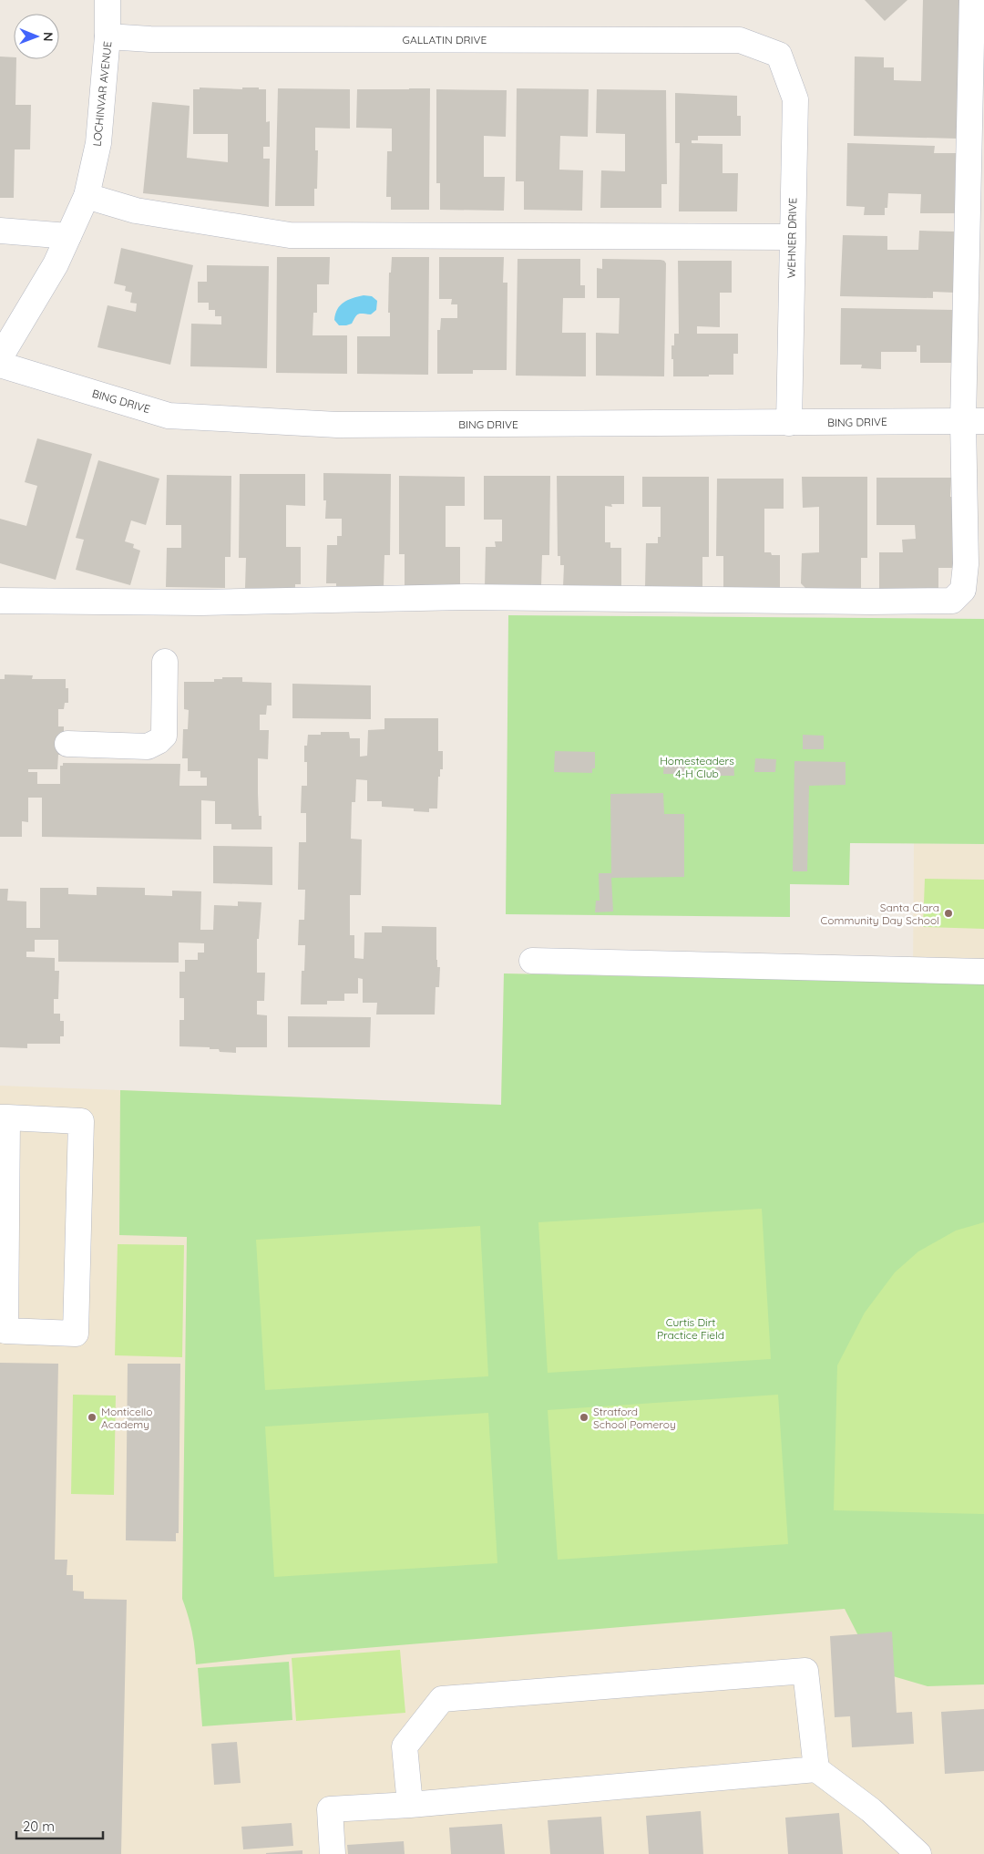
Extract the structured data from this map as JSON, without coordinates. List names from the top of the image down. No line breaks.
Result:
{"streets":{"street":["GALLATIN DRIVE","LOCHINVAR AVENUE","WEHNER DRIVE","BING DRIVE"]},"crossings":[["GALLATIN DRIVE","LOCHINVAR AVENUE"],["GALLATIN DRIVE","WEHNER DRIVE"],["WEHNER DRIVE","BING DRIVE"]],"parks":["Homesteaders 4-H Club","Curtis Dirt Practice Field"],"places":["Santa Clara Community Day School","Monticello Academy","Stratford School Pomeroy"],"scale_bar":"20 m","north":"right"}
